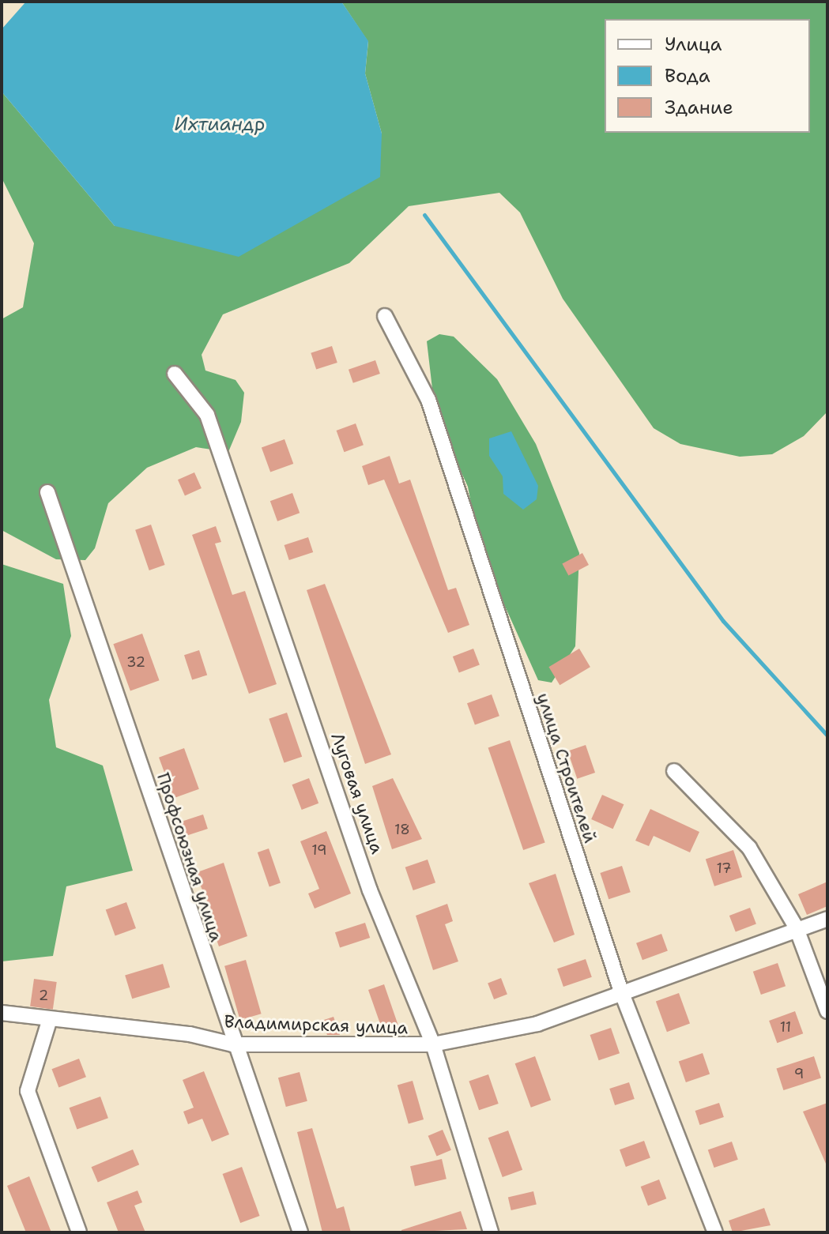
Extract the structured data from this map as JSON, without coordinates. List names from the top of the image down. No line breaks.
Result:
{"streets":{"street":["улица Строителей","Луговая улица","Профсоюзная улица","Владимирская улица"]},"crossings":[["улица Строителей","Владимирская улица"],["Луговая улица","Владимирская улица"],["Профсоюзная улица","Владимирская улица"]],"water":["Ихтиандр"],"house_numbers":["32","18","19","17","2","11","9"],"legend":["Улица","Вода","Здание"]}
